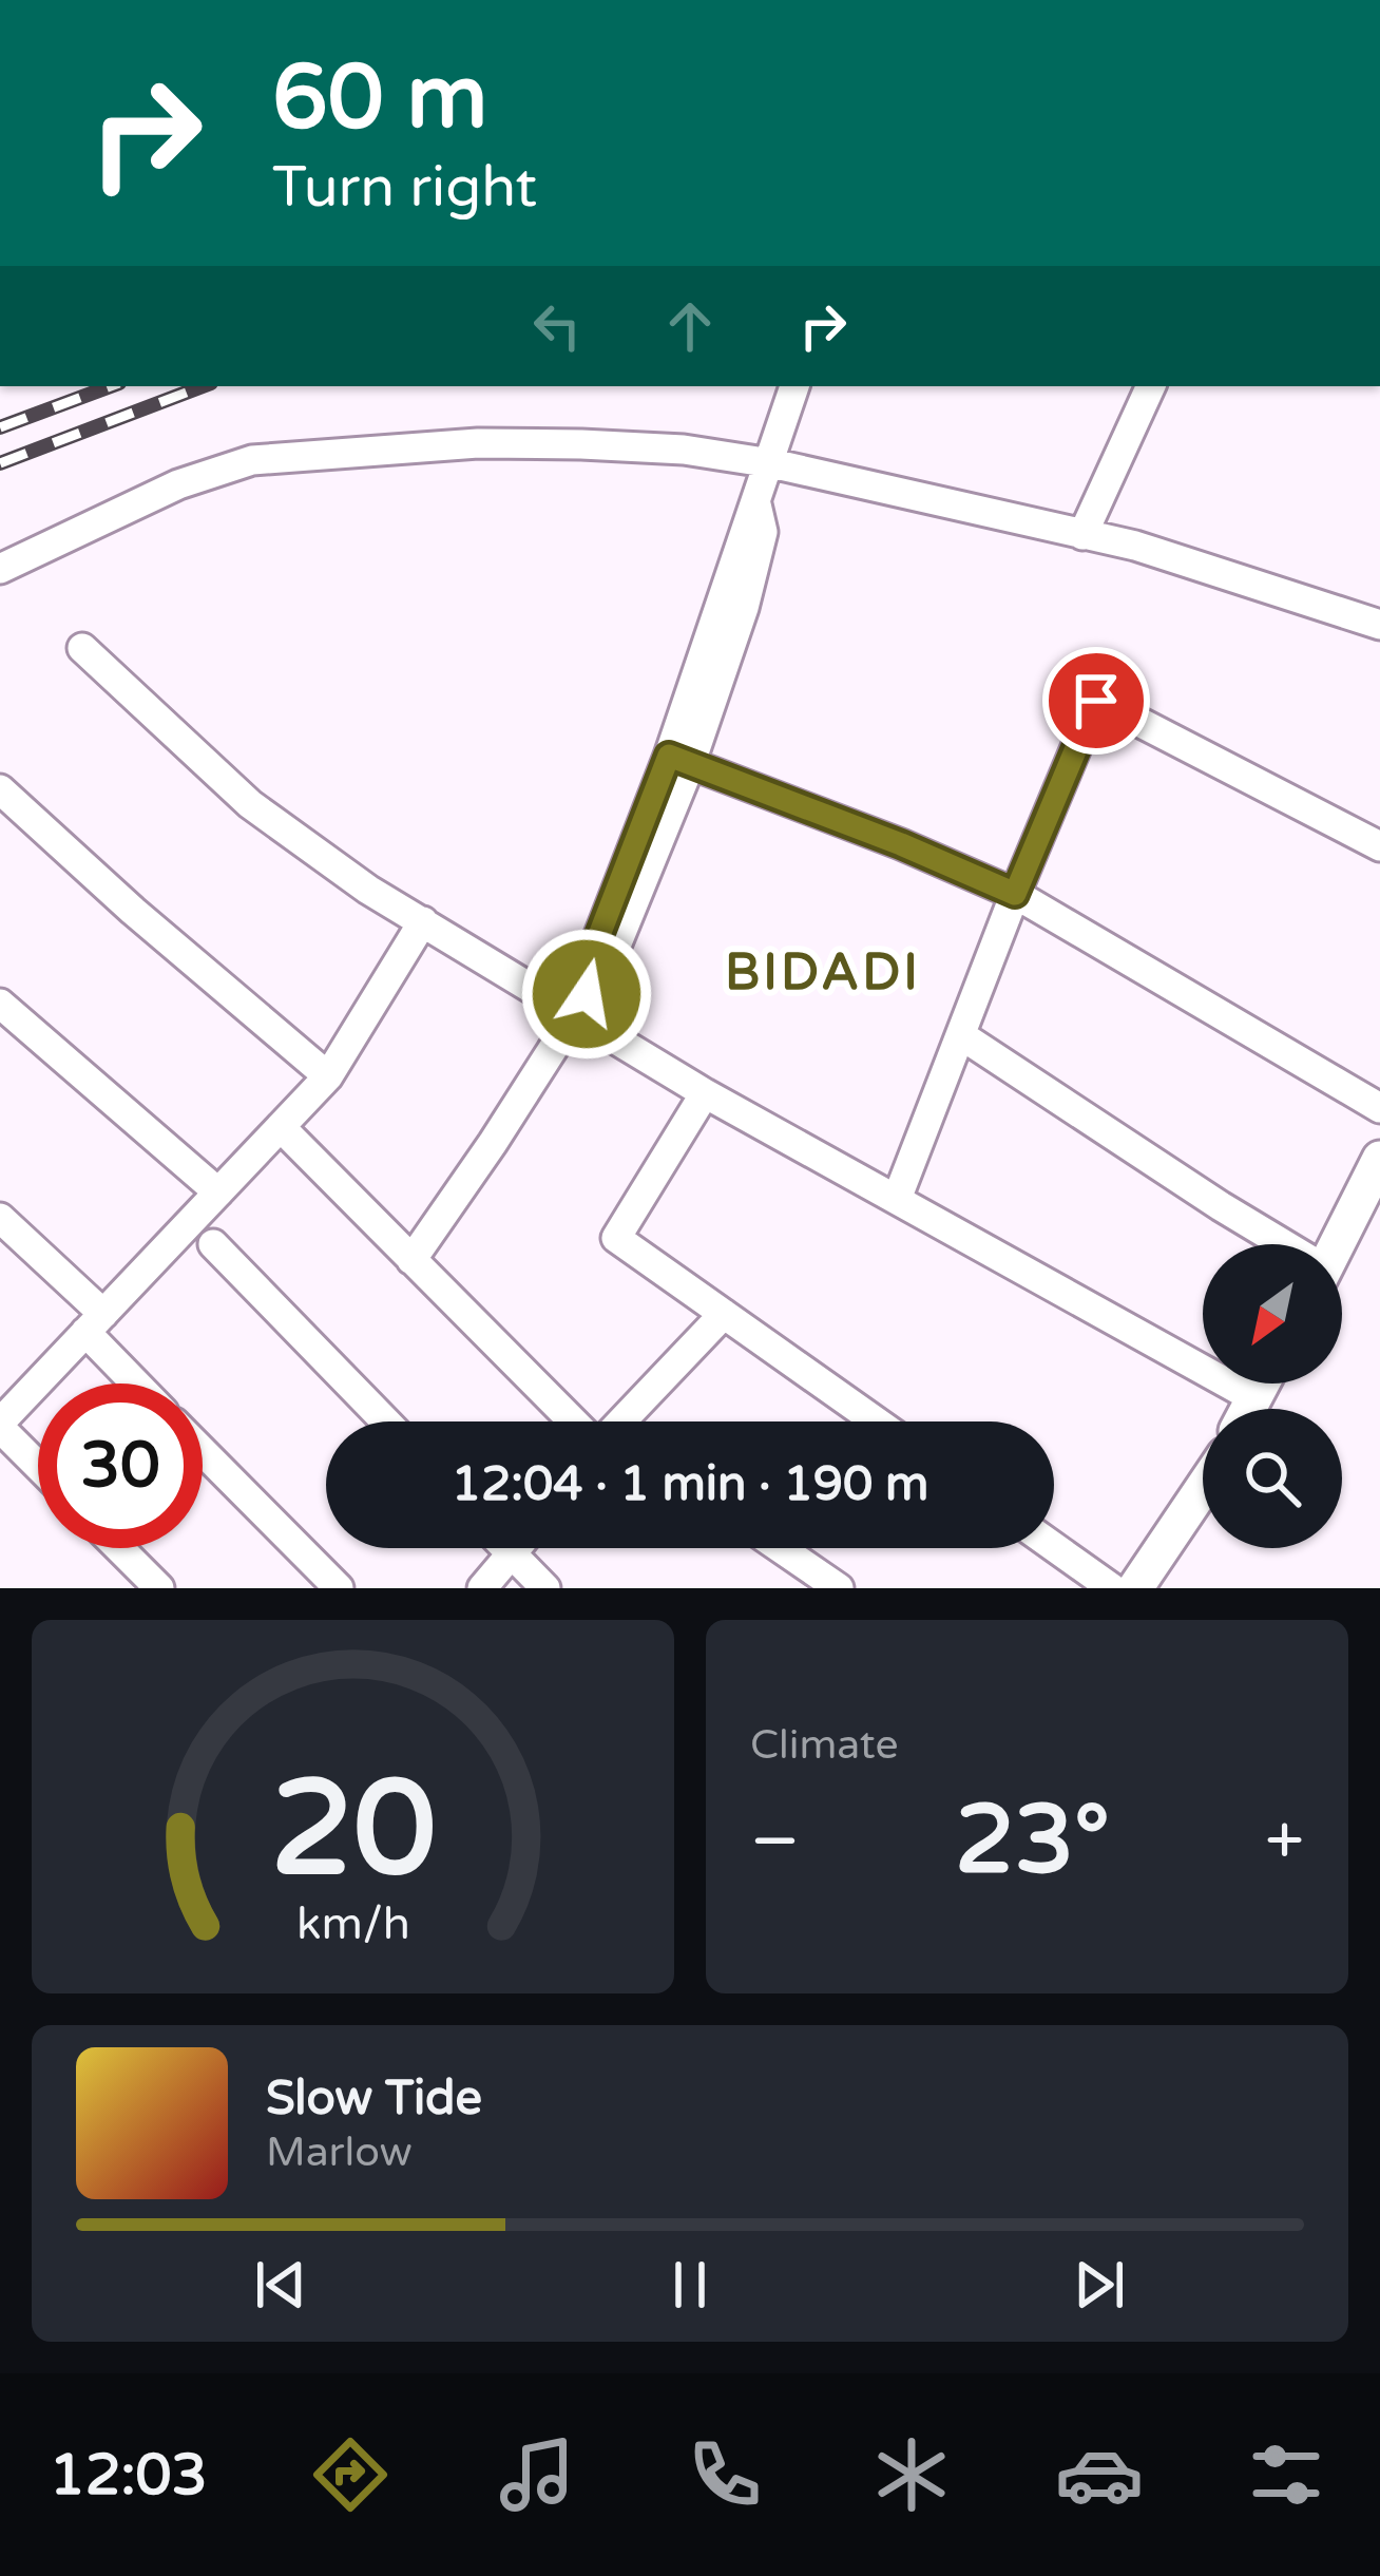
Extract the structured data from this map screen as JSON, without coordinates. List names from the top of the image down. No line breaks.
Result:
{"districts":["BIDADI"],"north":"bottom left","page":{"turn":["60 m","Turn right"],"limit":"30","trip":"12:04 · 1 min · 190 m","tile":"Climate","heat":["−","23°","+"],"song":["Slow Tide","Marlow"],"tabs":"12:03","gauge":["20","km/h"]}}
